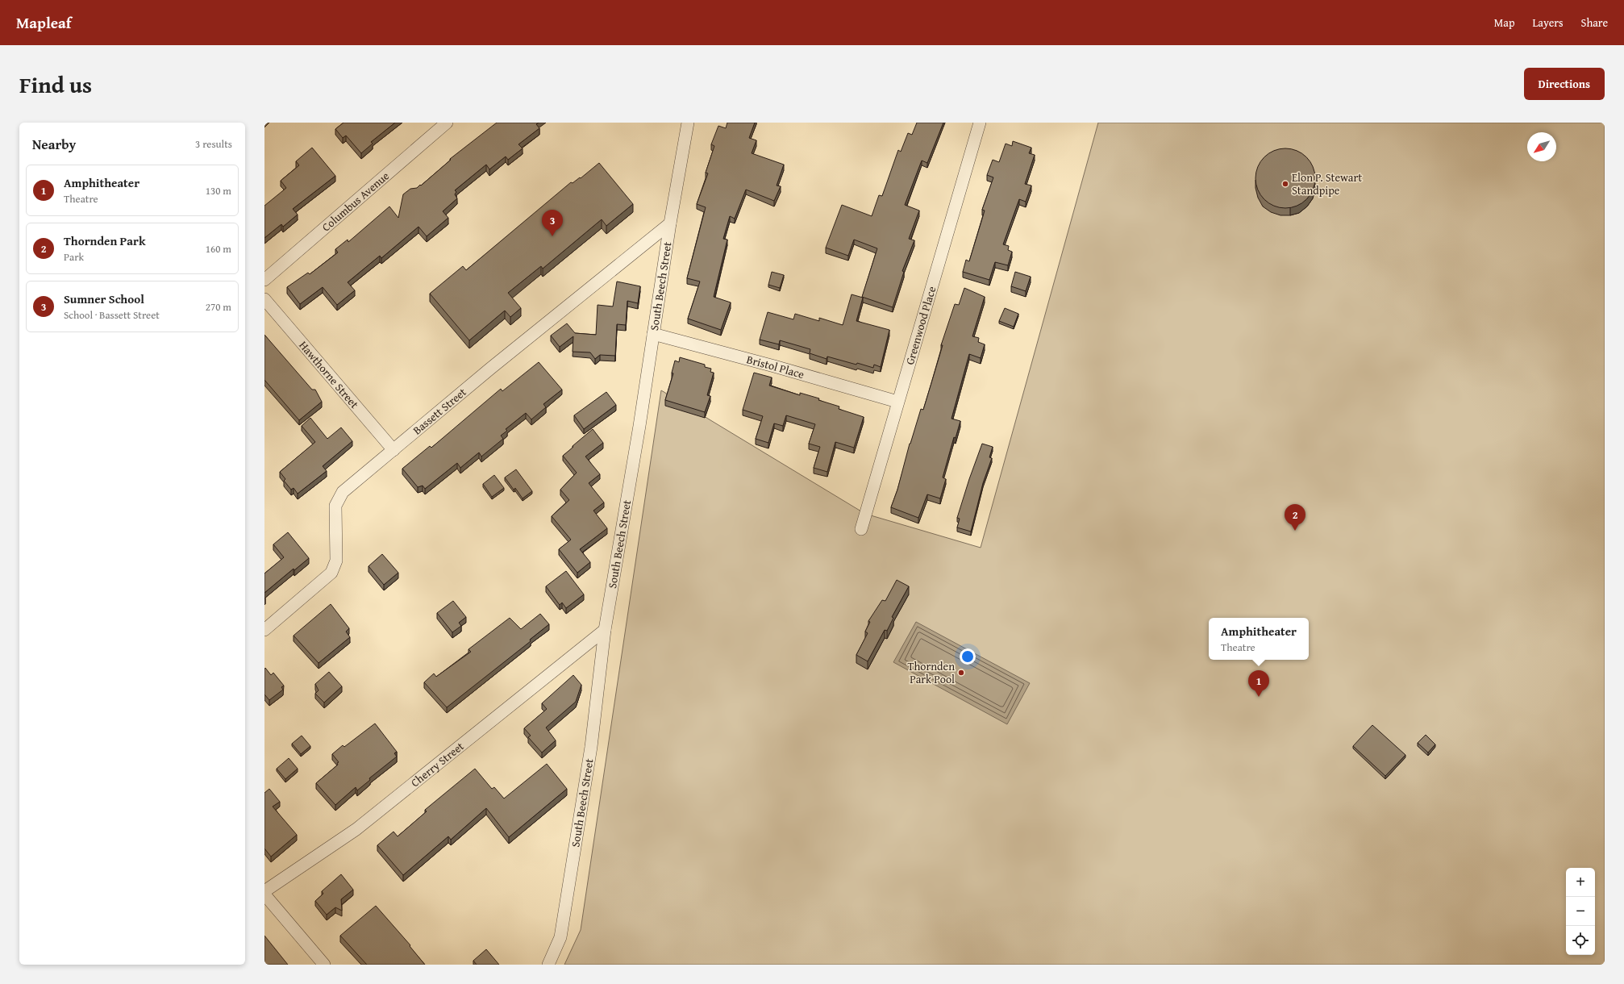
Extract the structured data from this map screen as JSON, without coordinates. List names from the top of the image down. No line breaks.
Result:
{"streets":{"street":["Columbus Avenue","South Beech Street","Greenwood Place","Bristol Place","Hawthorne Street","Bassett Street","Cherry Street"]},"crossings":[["South Beech Street","Bristol Place"],["South Beech Street","Bassett Street"],["South Beech Street","Cherry Street"],["Greenwood Place","Bristol Place"],["Hawthorne Street","Bassett Street"]],"places":["Elon P. Stewart Standpipe","Thornden Park Pool"],"north":"bottom left","page":{"header":"Mapleaf","nav":["Map","Layers","Share"],"title":"Find us","buttons":"Directions","heading":["Nearby","3 results"],"list":[{"mark":"1","name":"Amphitheater","note":"Theatre","value":"130 m"},{"mark":"2","name":"Thornden Park","note":"Park","value":"160 m"},{"mark":"3","name":"Sumner School","note":"School · Bassett Street","value":"270 m"}],"pins":["3","2","1"],"popup":["Amphitheater","Theatre"],"map_buttons":["+","−"]}}
